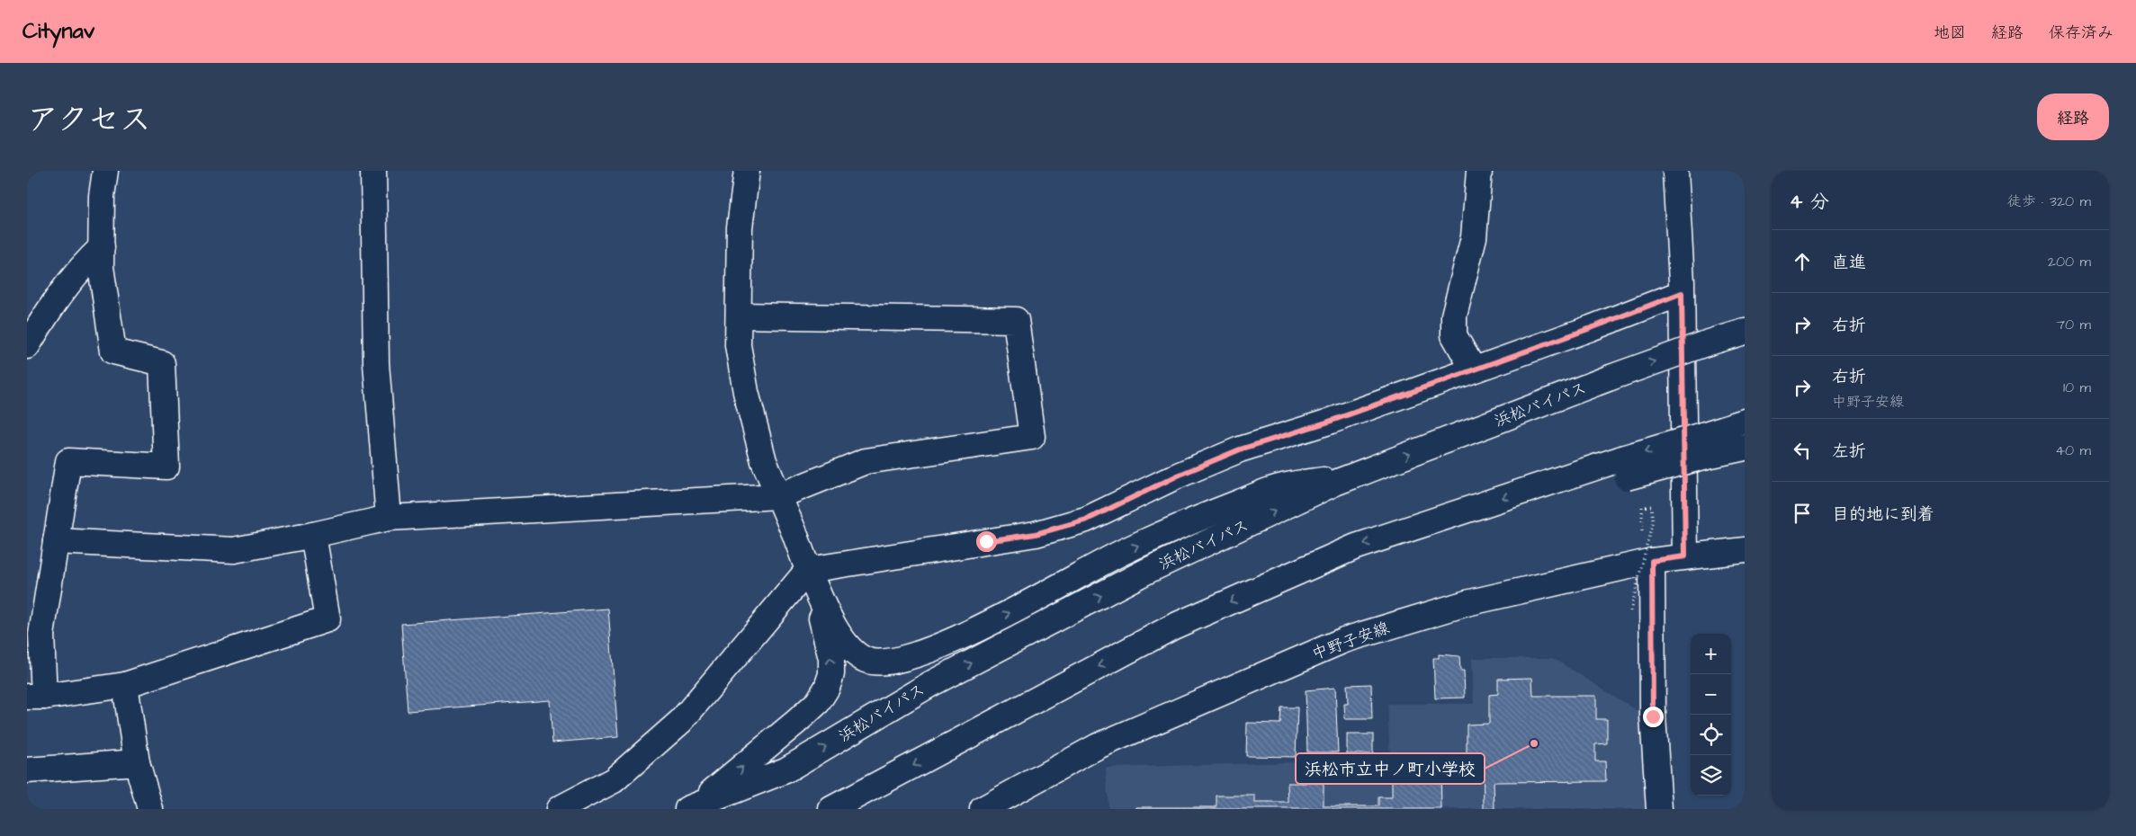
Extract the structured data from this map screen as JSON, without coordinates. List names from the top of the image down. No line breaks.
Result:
{"streets":{"main road":["浜松バイパス","中野子安線"]},"places":["浜松市立中ノ町小学校"],"page":{"header":"Citynav","nav":["地図","経路","保存済み"],"title":"アクセス","buttons":"経路","heading":["4 分","徒歩 · 320 m"],"list":[["直進","200 m"],["右折","70 m"],["右折","中野子安線","10 m"],["左折","40 m"],"目的地に到着"],"map_buttons":["+","−"]}}
